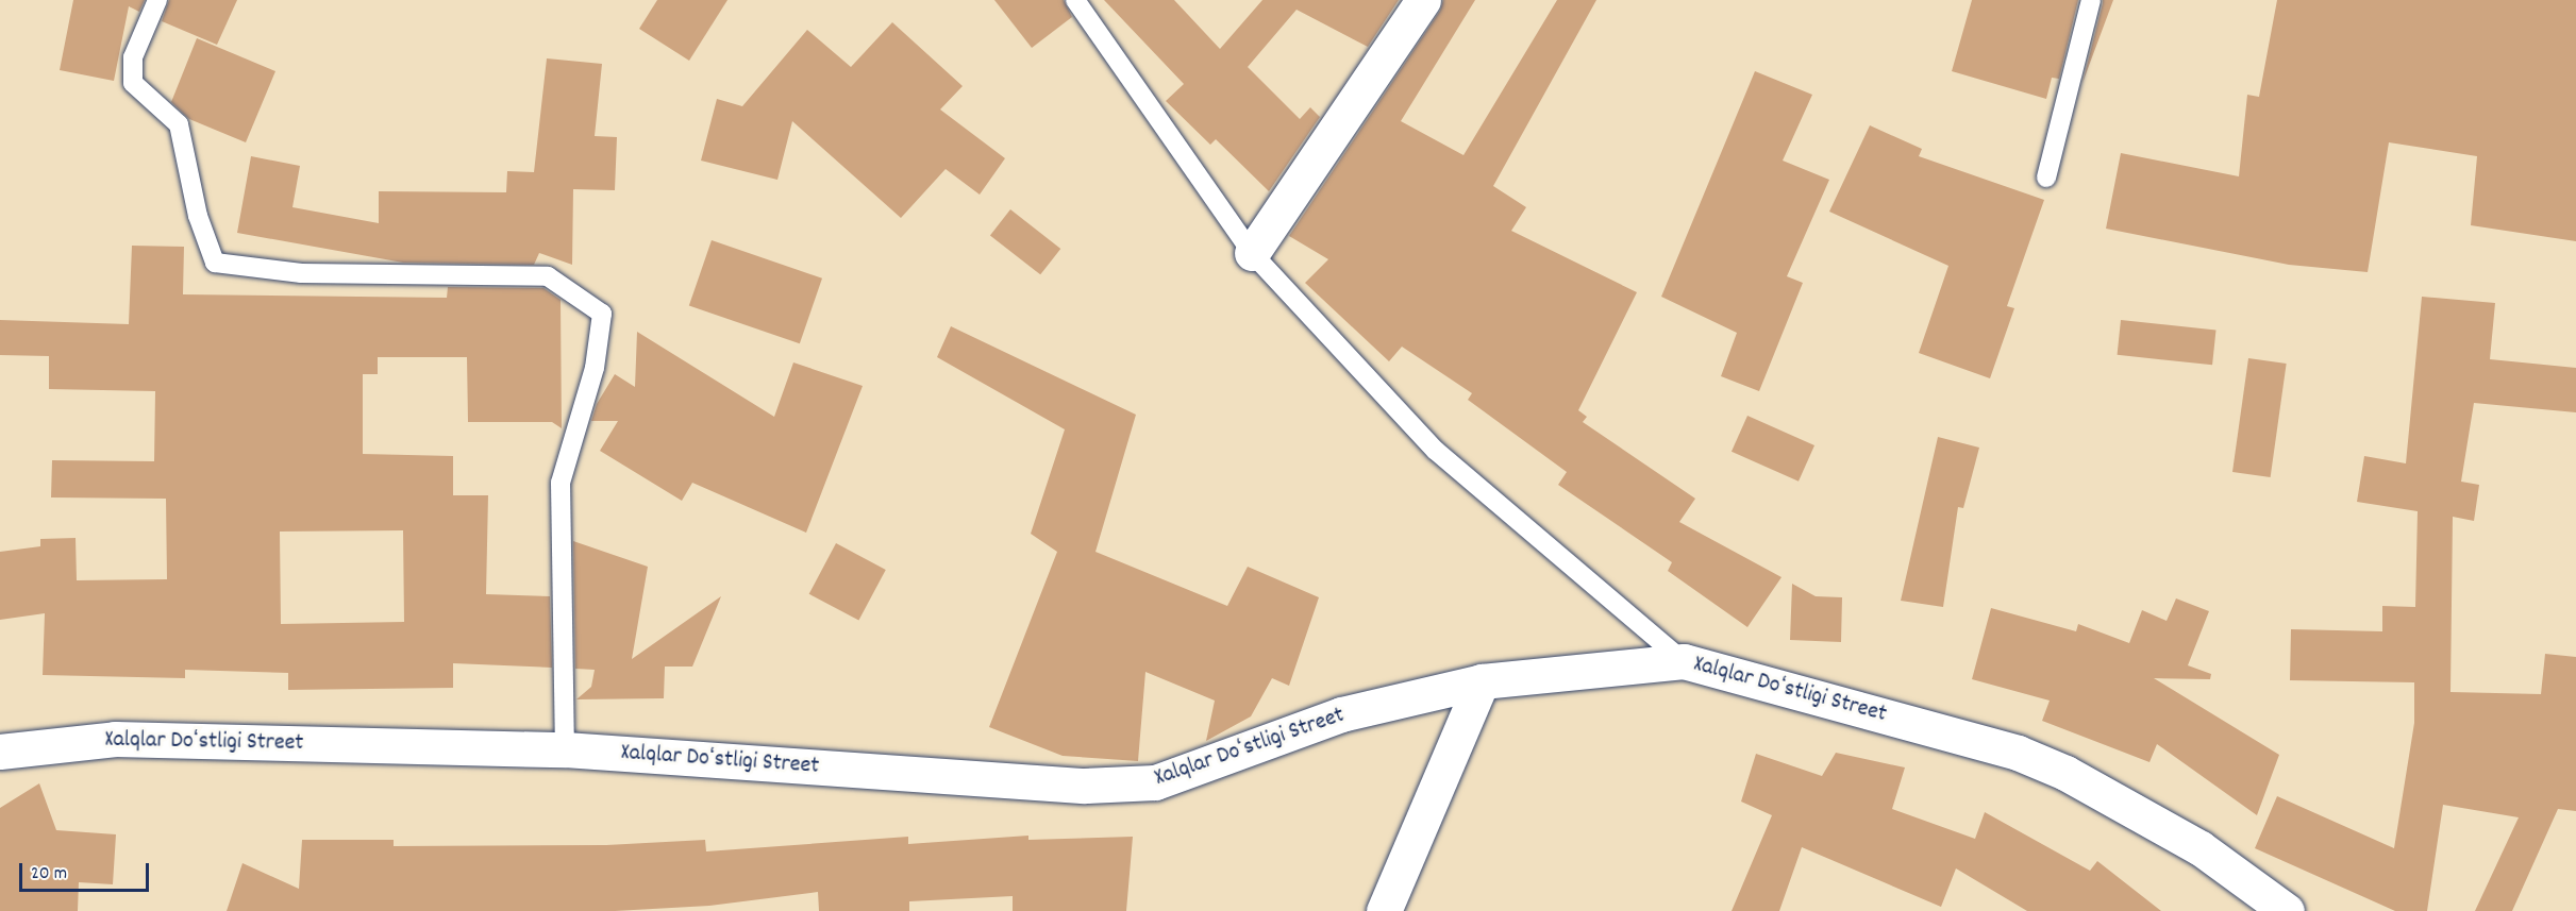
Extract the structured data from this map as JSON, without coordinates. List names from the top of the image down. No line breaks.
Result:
{"streets":{"main road":["Xalqlar Doʻstligi Street"]},"scale_bar":"20 m"}
